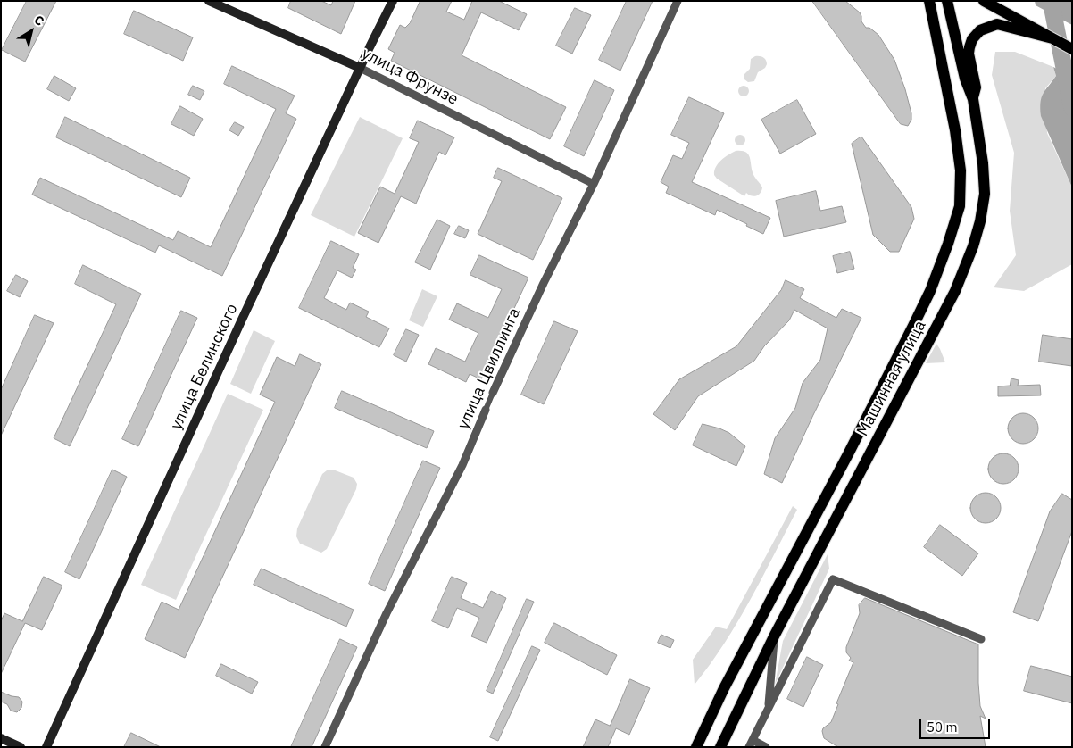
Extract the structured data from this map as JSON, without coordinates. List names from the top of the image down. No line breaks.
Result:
{"streets":{"main road":["улица Фрунзе","улица Белинского","Машинная улица"],"street":["улица Цвиллинга"]},"crossings":[["улица Фрунзе","улица Белинского"],["улица Фрунзе","улица Цвиллинга"]],"scale_bar":"50 m","north":"top right"}
